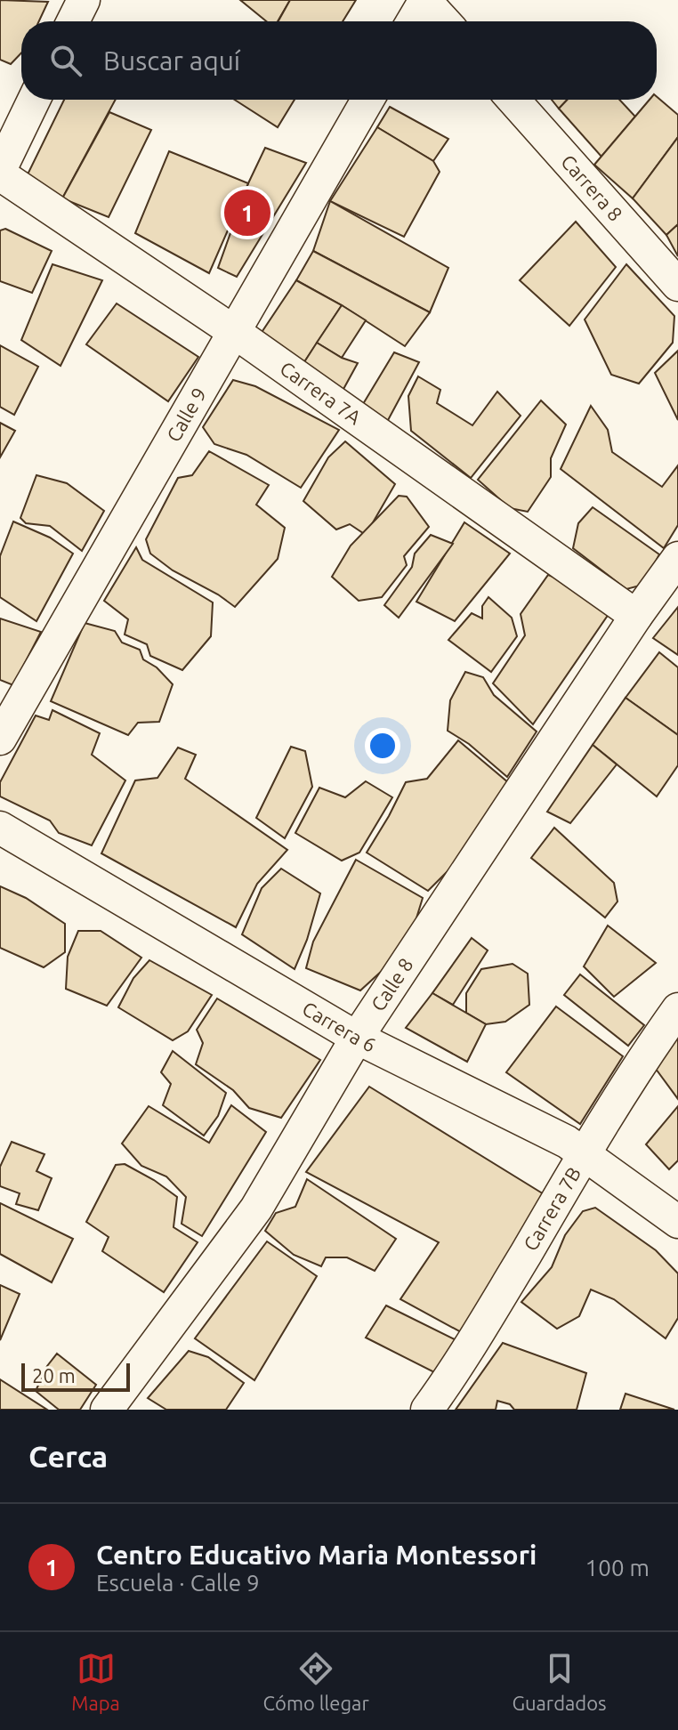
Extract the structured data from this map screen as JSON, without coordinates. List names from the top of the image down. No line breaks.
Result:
{"streets":{"street":["Carrera 8","Carrera 7A","Calle 9","Calle 8","Carrera 6","Carrera 7B"]},"crossings":[["Carrera 7A","Calle 9"],["Carrera 7A","Calle 8"],["Calle 8","Carrera 6"],["Carrera 6","Carrera 7B"]],"scale_bar":"20 m","page":{"search":"Buscar aquí","pins":"1","scale":"20 m","heading":"Cerca","list":[{"mark":"1","name":"Centro Educativo Maria Montessori","note":"Escuela · Calle 9","value":"100 m"}],"nav":["Mapa","Cómo llegar","Guardados"]}}
